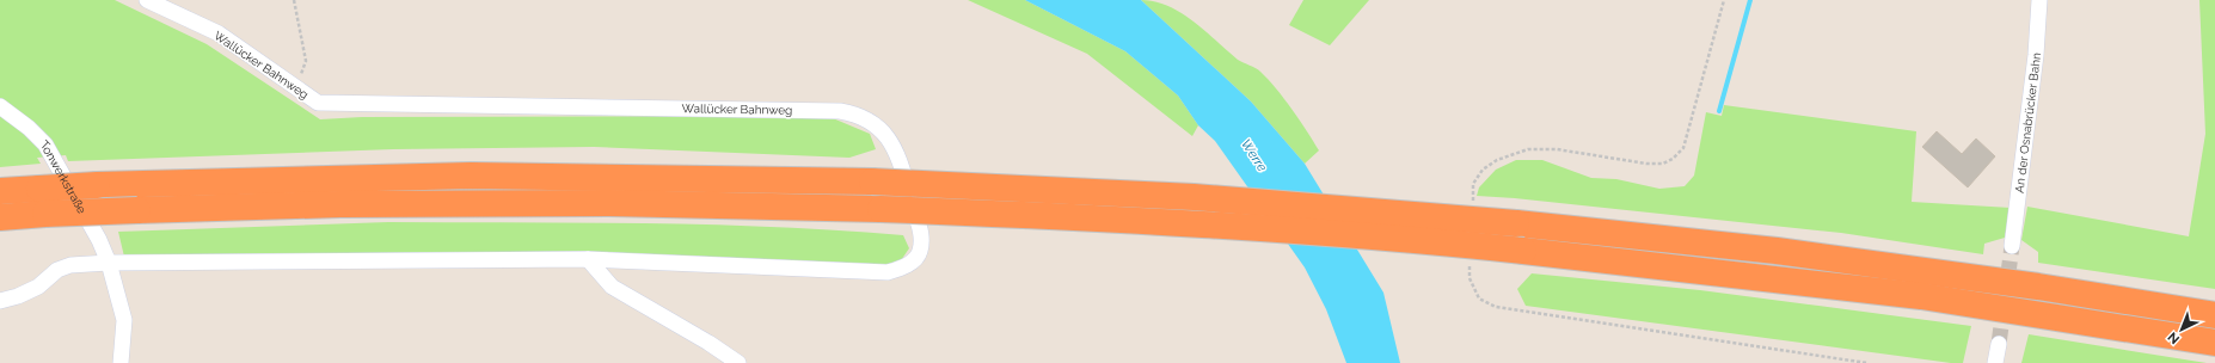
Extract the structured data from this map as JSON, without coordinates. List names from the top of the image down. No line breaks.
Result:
{"streets":{"street":["Wallücker Bahnweg","An der Osnabrücker Bahn","Tonwerkstraße"]},"crossings":[["Wallücker Bahnweg","Tonwerkstraße"]],"water":["Werre"],"north":"bottom left"}
